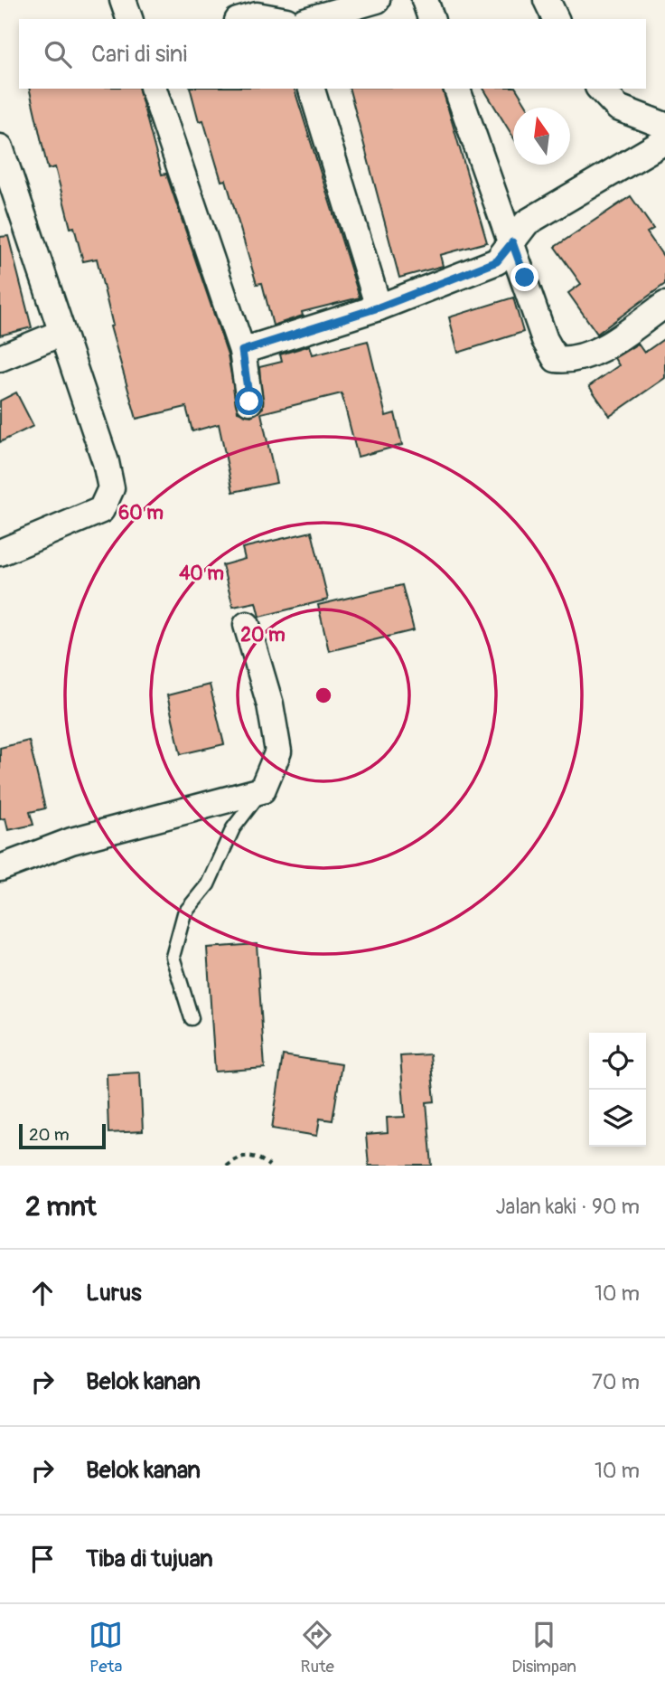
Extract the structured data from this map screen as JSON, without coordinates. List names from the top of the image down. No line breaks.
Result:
{"scale_bar":"20 m","north":"top","page":{"search":"Cari di sini","scale":"20 m","heading":["2 mnt","Jalan kaki · 90 m"],"list":[["Lurus","10 m"],["Belok kanan","70 m"],["Belok kanan","10 m"],"Tiba di tujuan"],"nav":["Peta","Rute","Disimpan"]},"rings":["60 m","40 m","20 m"]}
